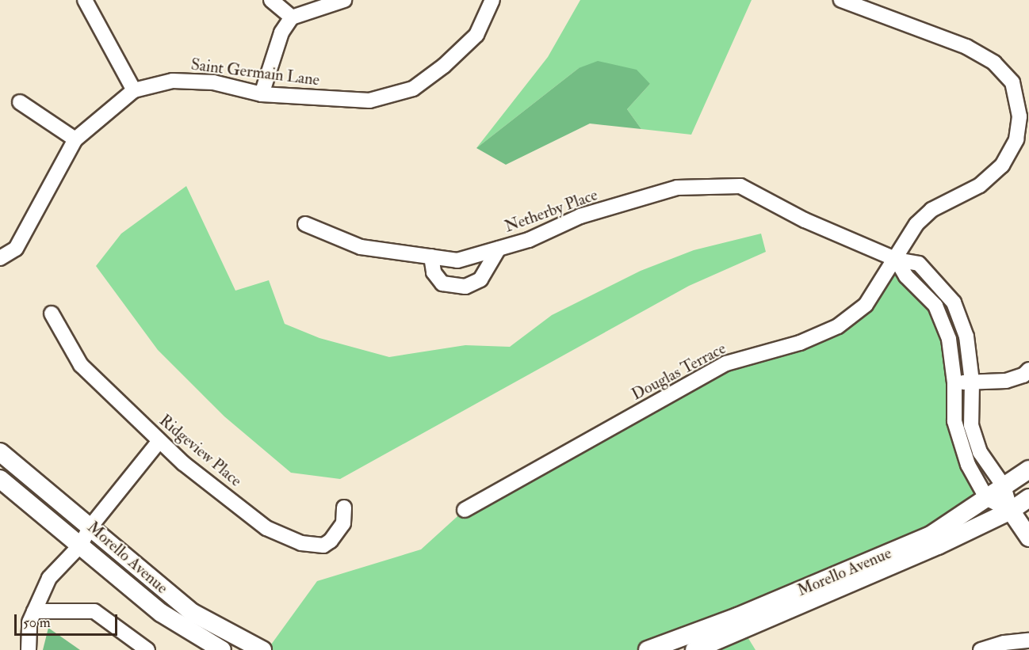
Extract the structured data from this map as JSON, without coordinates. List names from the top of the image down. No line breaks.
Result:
{"streets":{"street":["Saint Germain Lane","Netherby Place","Douglas Terrace","Ridgeview Place","Morello Avenue"]},"crossings":[["Netherby Place","Douglas Terrace"],["Netherby Place","Morello Avenue"]],"scale_bar":"50 m"}
